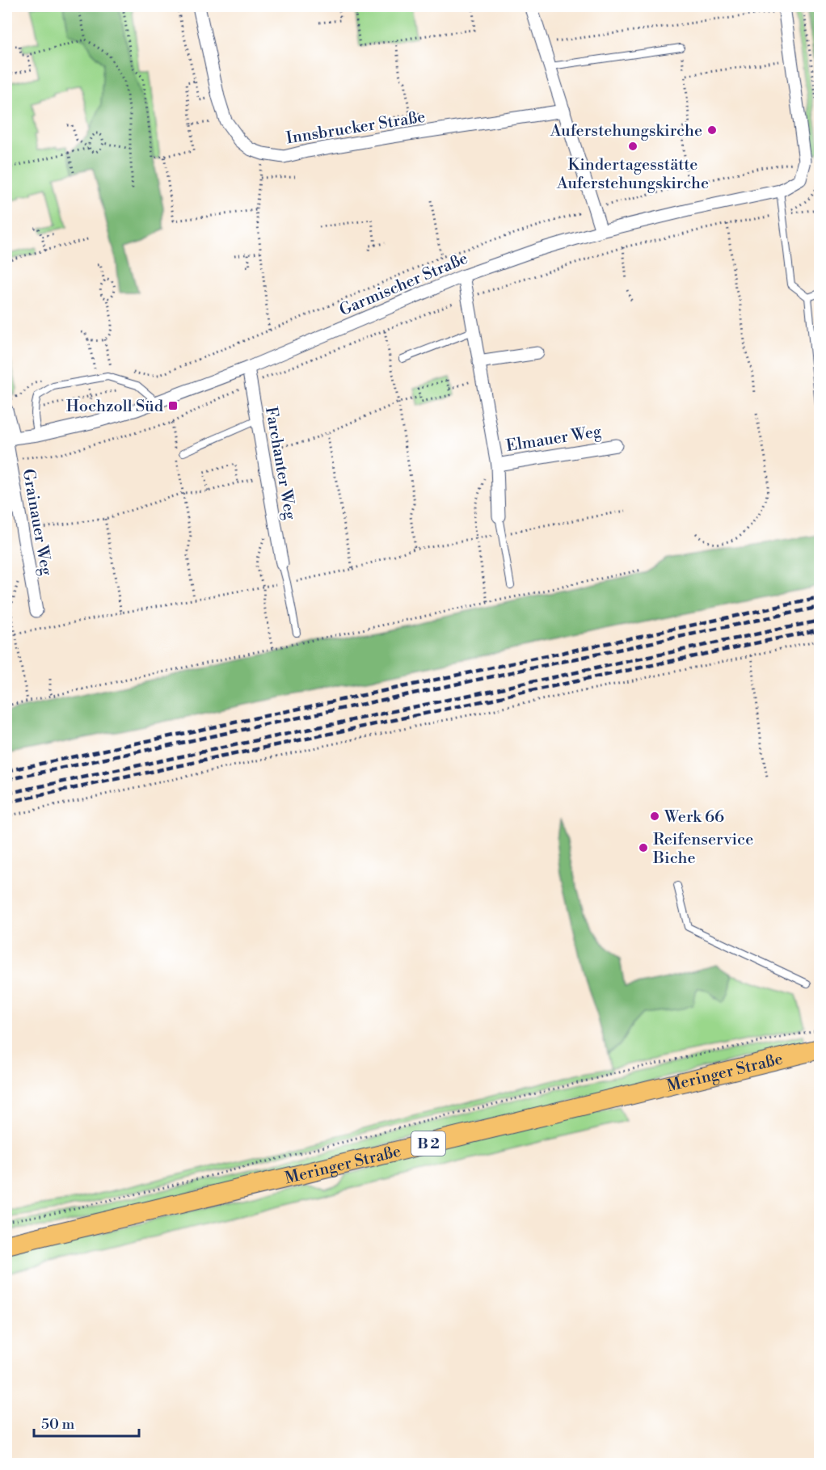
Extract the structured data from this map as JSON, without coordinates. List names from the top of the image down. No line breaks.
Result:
{"streets":{"main road":["Meringer Straße","B 2"],"street":["Innsbrucker Straße","Garmischer Straße","Elmauer Weg","Farchanter Weg","Grainauer Weg"]},"crossings":[["Garmischer Straße","Elmauer Weg"],["Garmischer Straße","Farchanter Weg"],["Garmischer Straße","Grainauer Weg"]],"places":{"other":["Auferstehungskirche","Kindertagesstätte Auferstehungskirche","Werk 66","Reifenservice Biche"],"transit":["Hochzoll Süd"]},"scale_bar":"50 m"}
